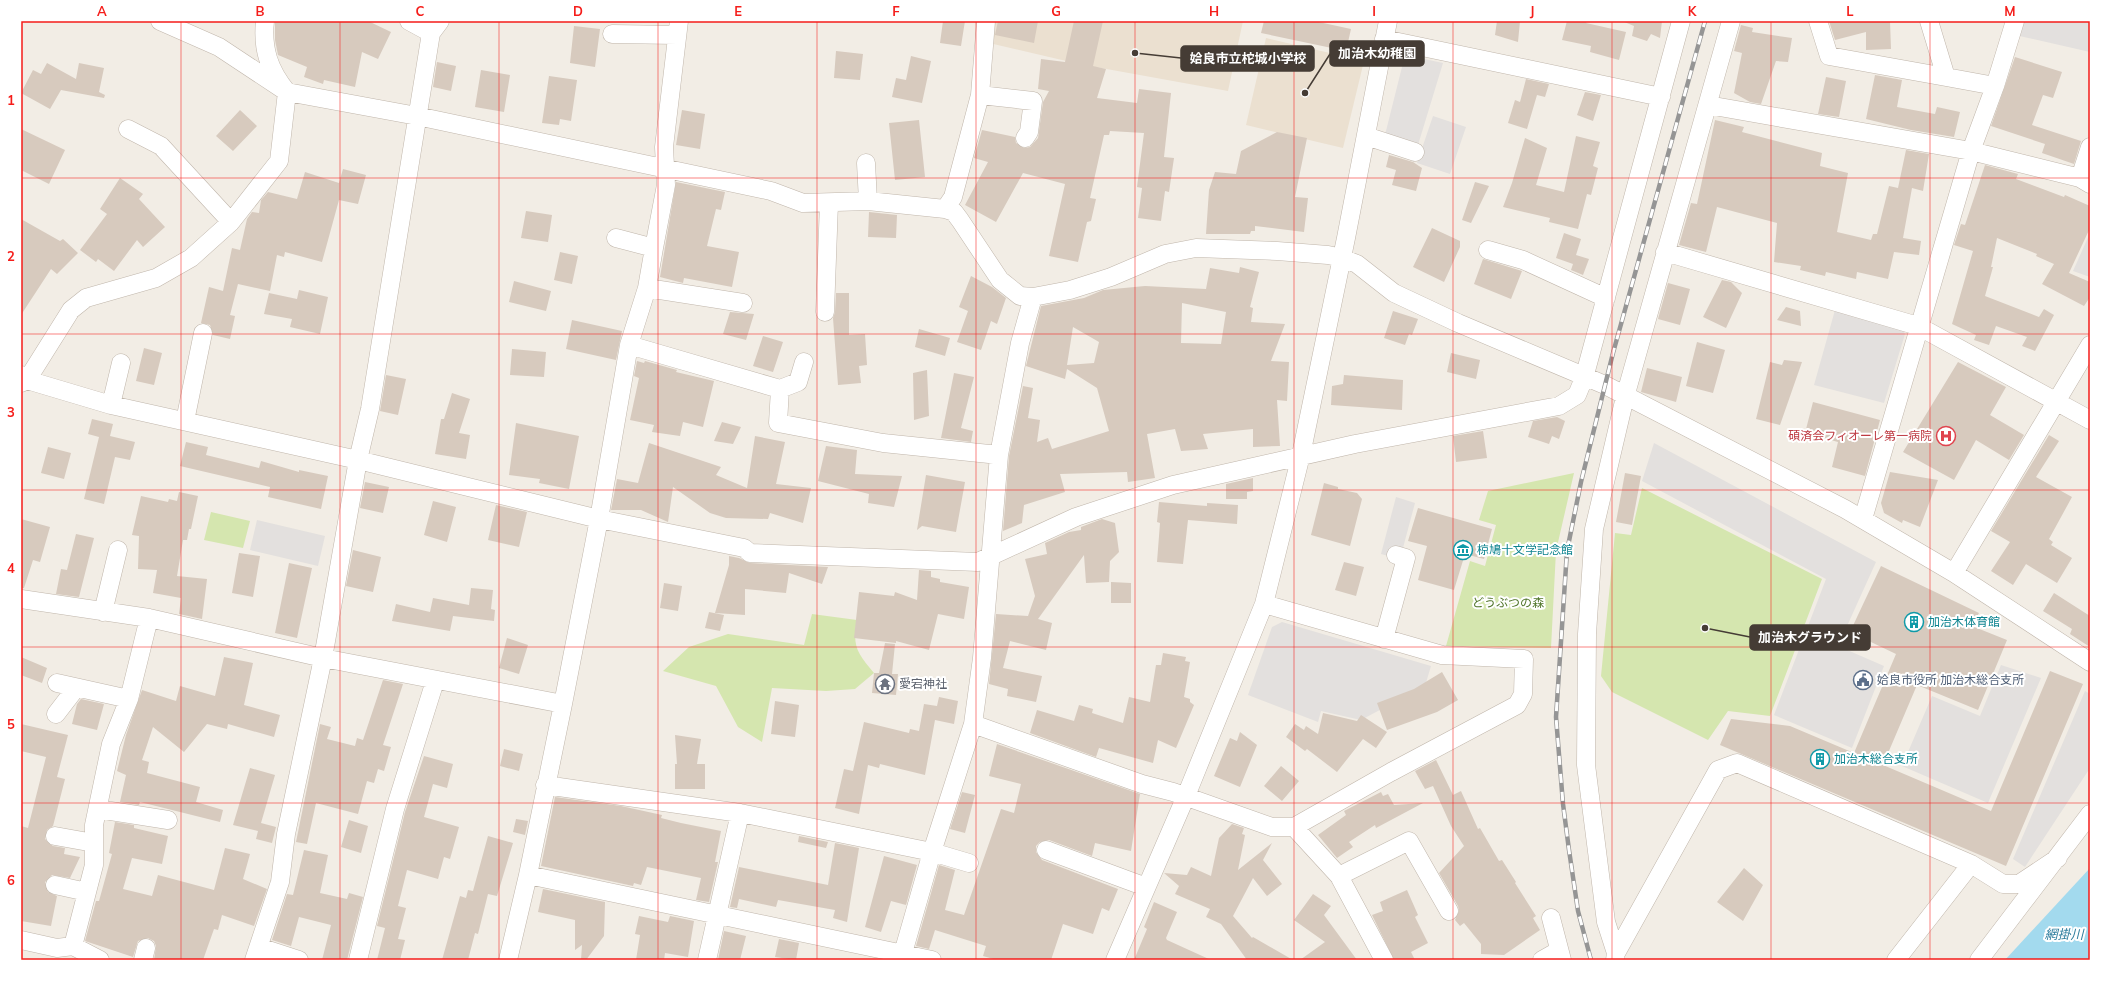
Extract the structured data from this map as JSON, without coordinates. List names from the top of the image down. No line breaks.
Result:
{"water":["網掛川"],"parks":["どうぶつの森"],"places":{"other":["姶良市立柁城小学校","加治木幼稚園","加治木グラウンド"],"hospital":["碩済会フィオーレ第一病院"],"museum":["椋鳩十文学記念館"],"building":["加治木体育館","加治木総合支所"],"public building":["姶良市役所 加治木総合支所"],"temple":["愛宕神社"]},"grid":{"columns":["A","B","C","D","E","F","G","H","I","J","K","L","M"],"rows":["1","2","3","4","5","6"]}}
